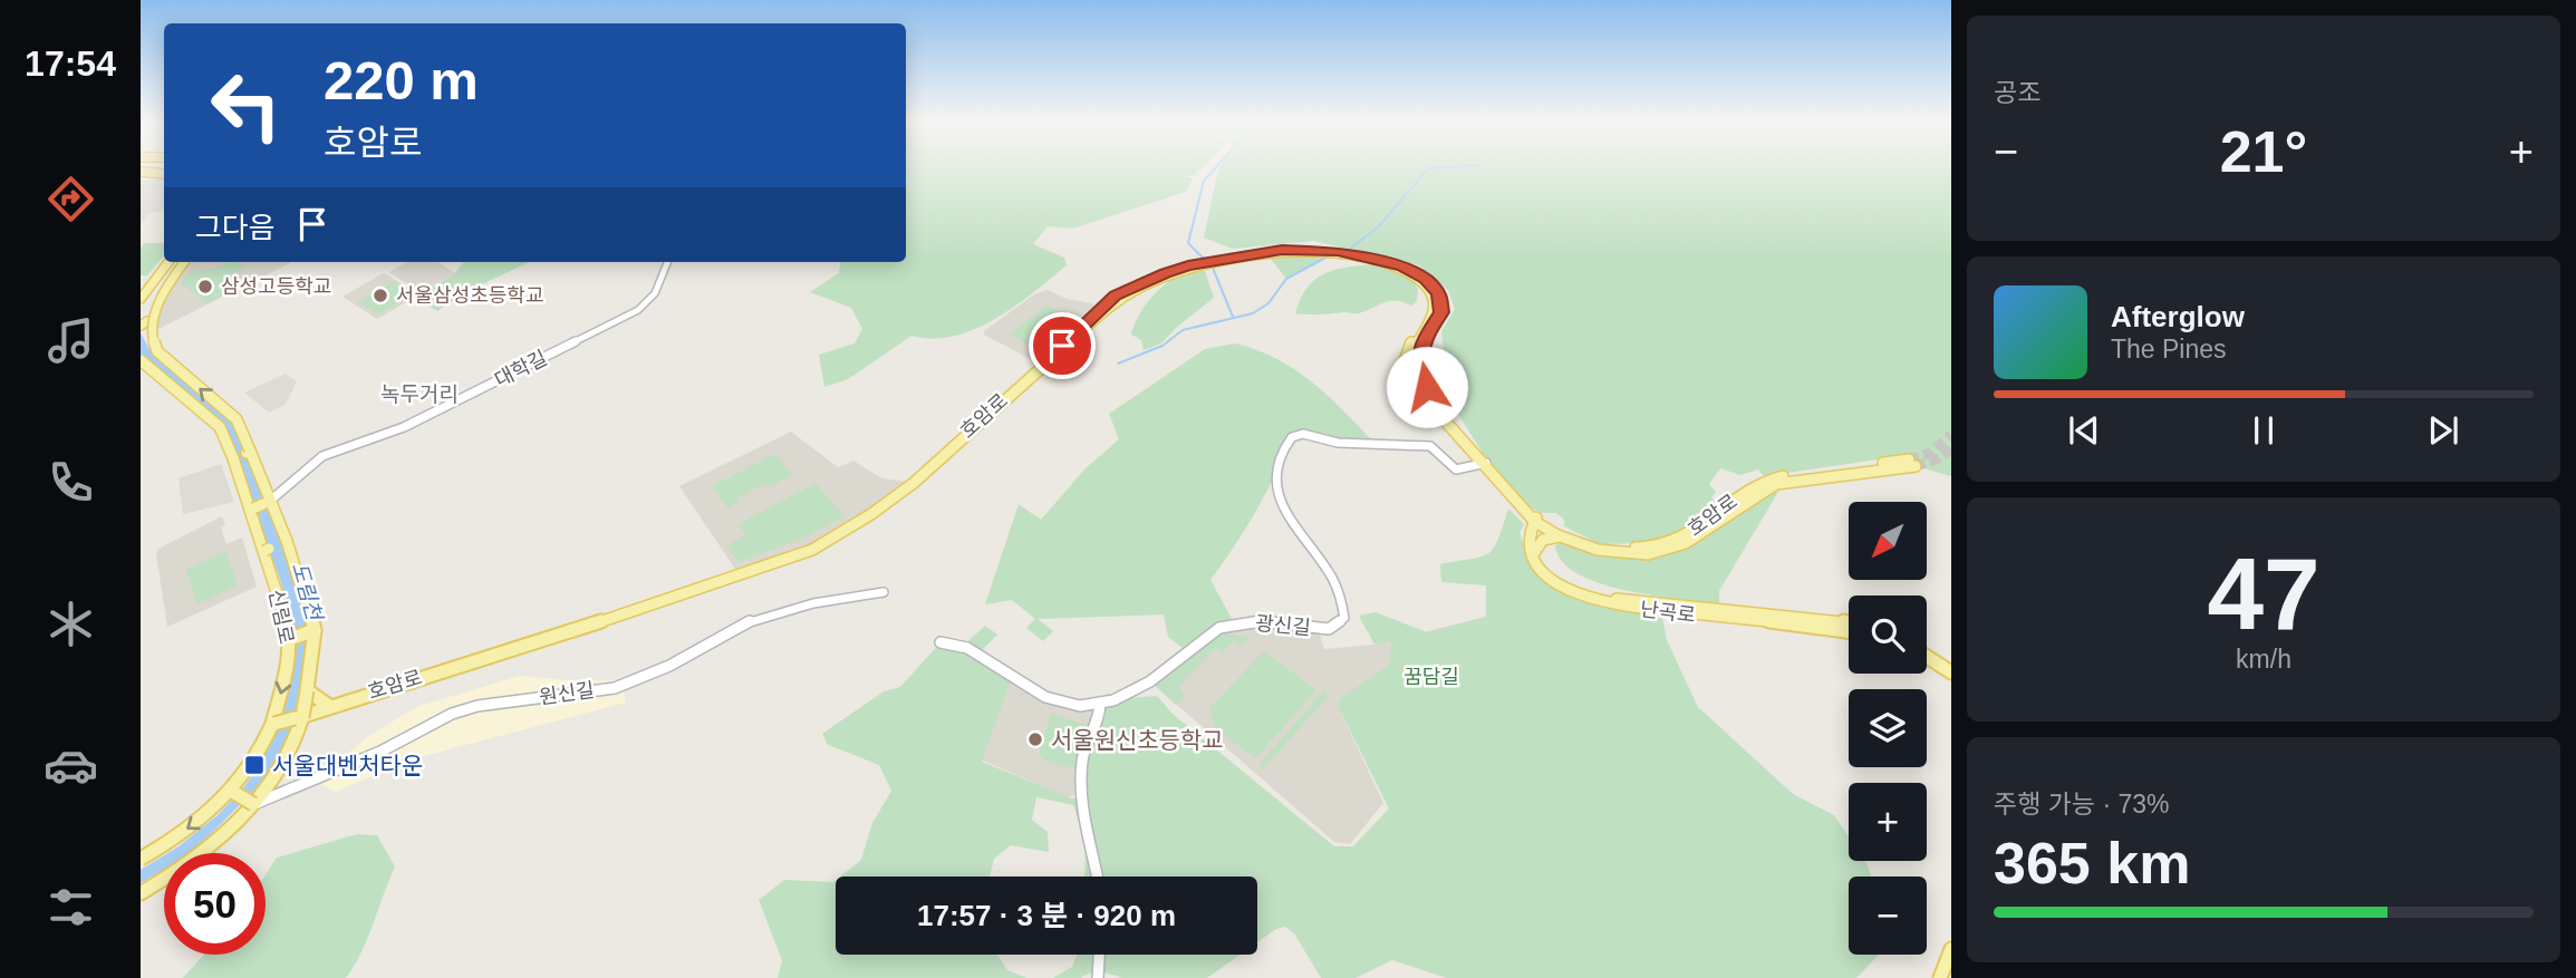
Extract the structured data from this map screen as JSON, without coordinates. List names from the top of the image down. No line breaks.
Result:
{"streets":{"main road":["호암로","난곡로","신림로"],"street":["대학길","광신길","원신길"]},"crossings":[["대학길","신림로"],["호암로","난곡로"],["호암로","광신길"]],"districts":["녹두거리"],"water":["도림천"],"parks":["꿈담길"],"places":{"other":["삼성고등학교","서울삼성초등학교","서울원신초등학교"],"transit":["서울대벤처타운"]},"north":"bottom left","page":{"tabs":"17:54","tile":["공조",["47","km/h"],["주행 가능 · 73%","365 km"]],"turn":["220 m","호암로"],"heat":["−","21°","+"],"then":"그다음","song":["Afterglow","The Pines"],"map_buttons":["+","−"],"limit":"50","trip":"17:57 · 3 분 · 920 m"}}
